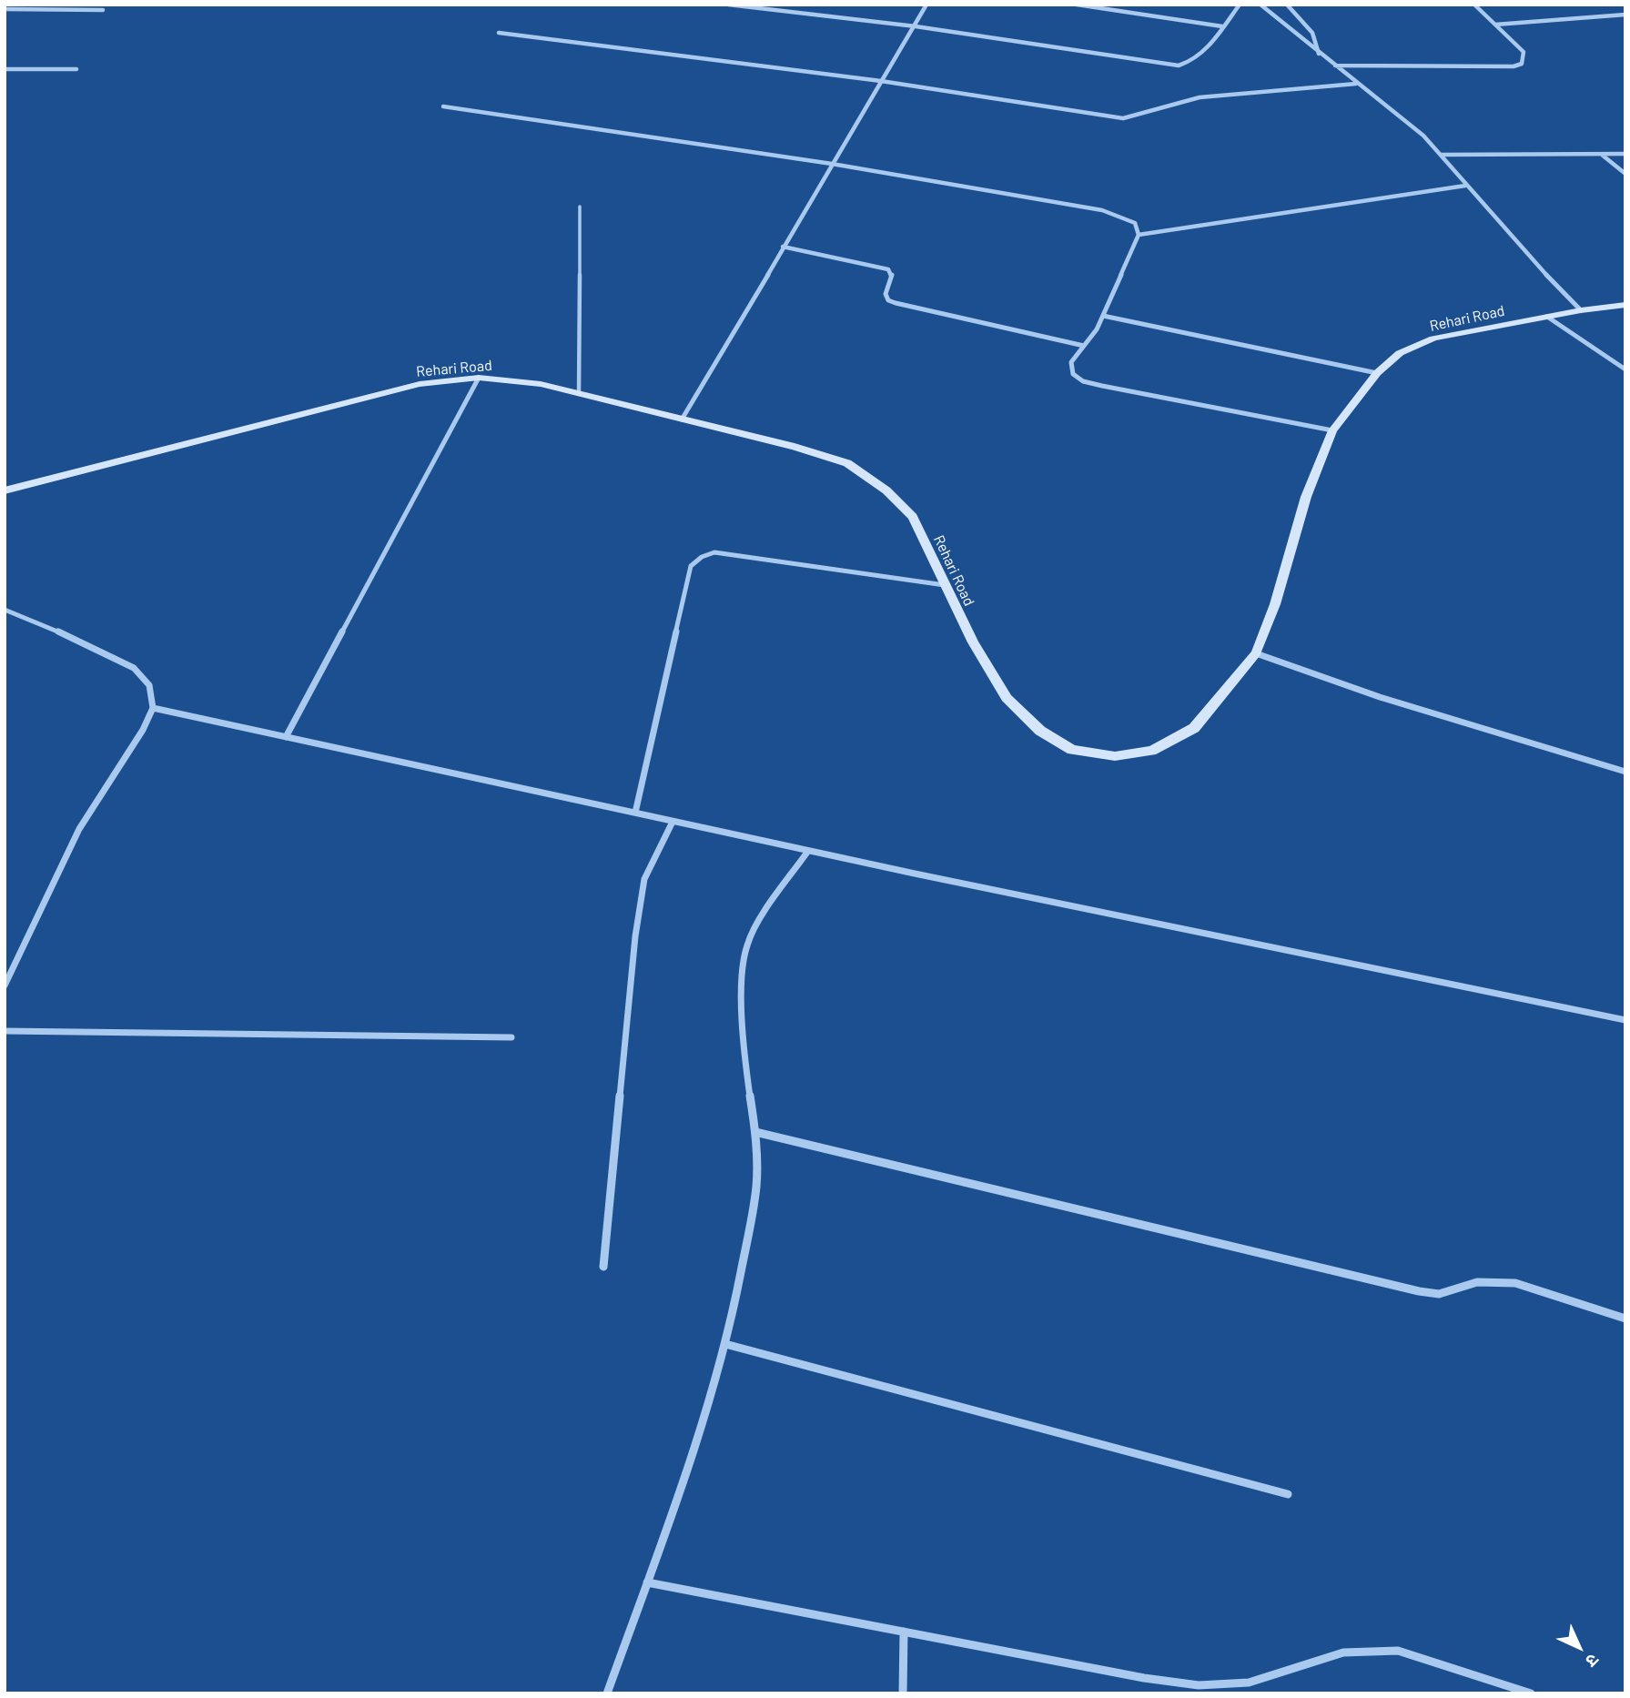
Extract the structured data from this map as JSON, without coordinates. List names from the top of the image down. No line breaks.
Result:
{"streets":{"main road":["Rehari Road"]},"north":"bottom right"}
